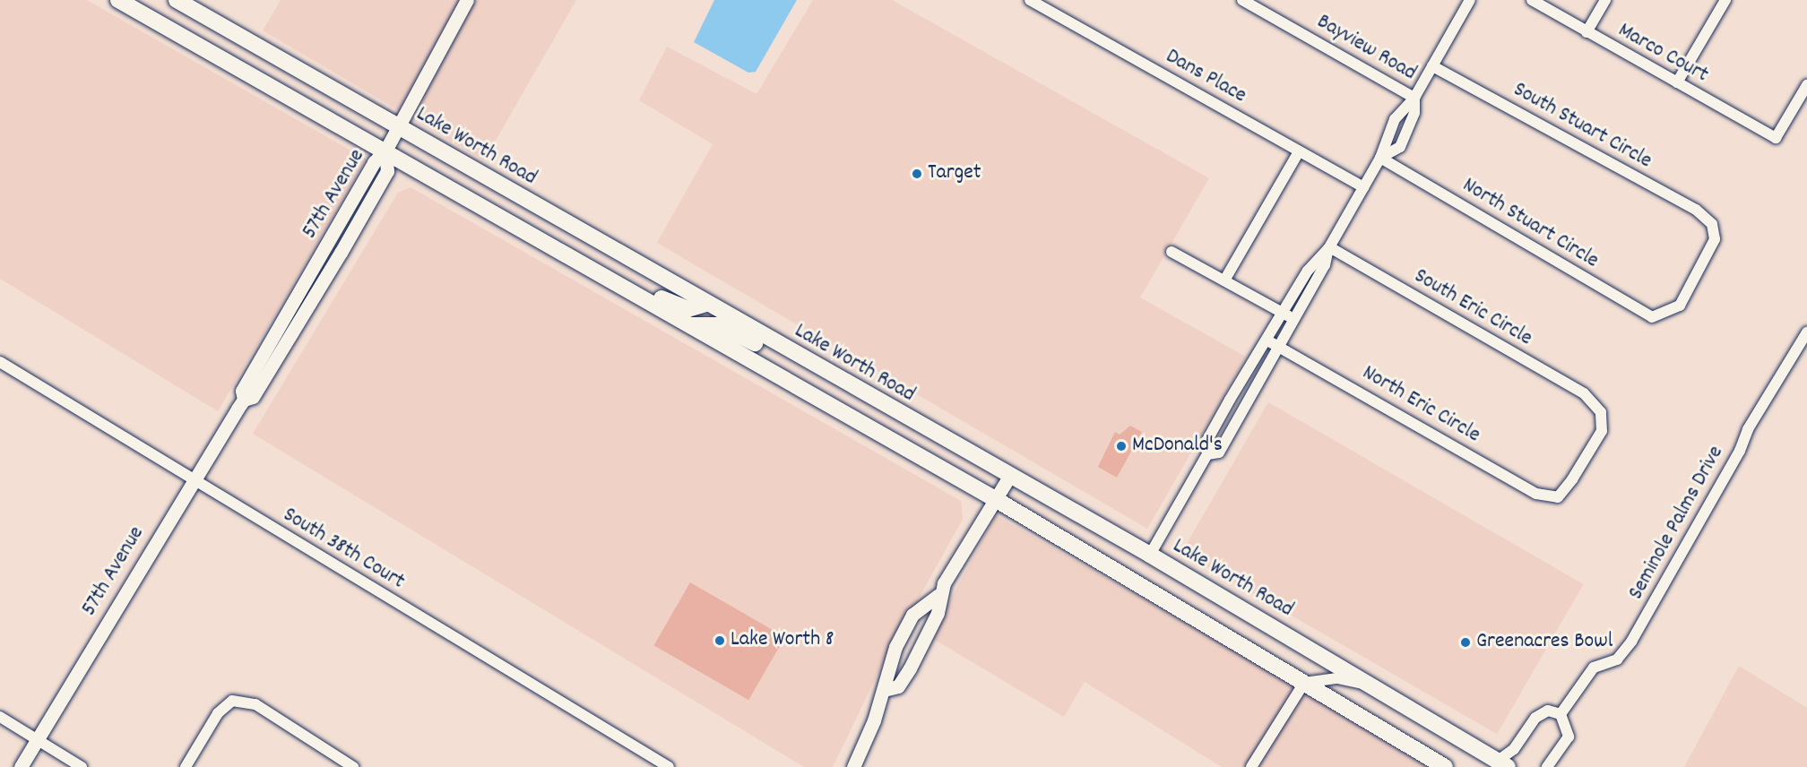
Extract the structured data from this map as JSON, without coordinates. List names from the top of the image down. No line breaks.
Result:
{"streets":{"main road":["Lake Worth Road"],"street":["Bayview Road","Marco Court","Dans Place","South Stuart Circle","57th Avenue","North Stuart Circle","South Eric Circle","North Eric Circle","Seminole Palms Drive","South 38th Court"]},"crossings":[["South Stuart Circle","North Stuart Circle"],["Lake Worth Road","57th Avenue"],["57th Avenue","South 38th Court"],["South Eric Circle","North Eric Circle"]],"places":["Target","McDonald's","Lake Worth 8","Greenacres Bowl"]}
